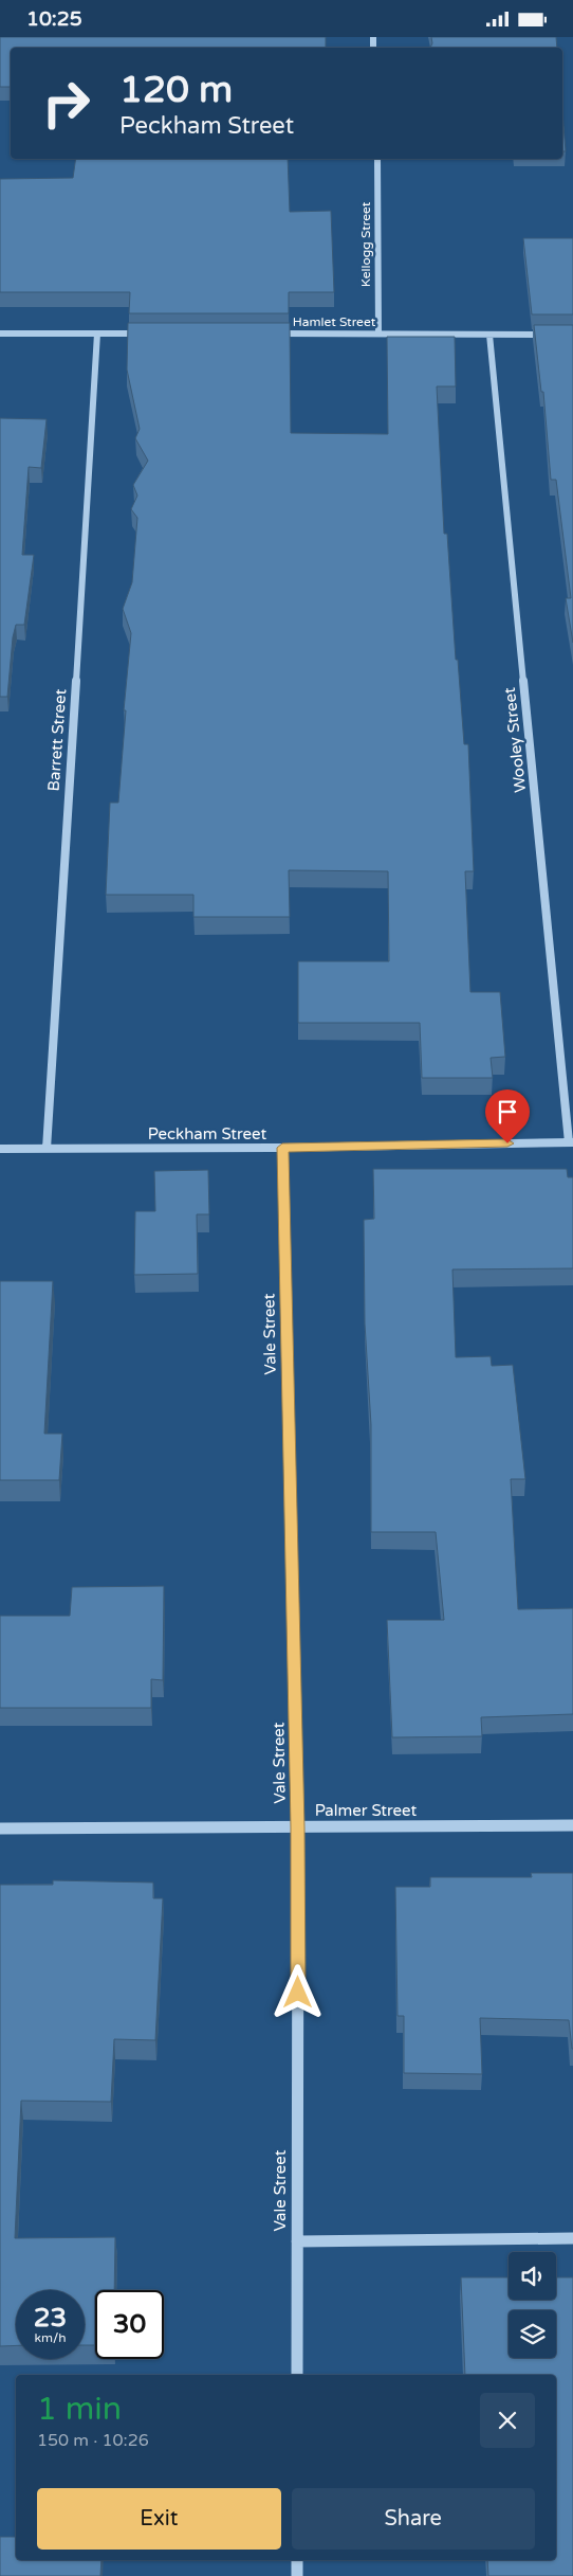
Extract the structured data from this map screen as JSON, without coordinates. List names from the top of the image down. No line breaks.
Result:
{"streets":{"street":["Kellogg Street","Hamlet Street","Barrett Street","Wooley Street","Peckham Street","Vale Street","Palmer Street"]},"crossings":[["Kellogg Street","Hamlet Street"],["Hamlet Street","Wooley Street"],["Barrett Street","Peckham Street"],["Wooley Street","Peckham Street"],["Peckham Street","Vale Street"],["Vale Street","Palmer Street"]],"page":{"status":"10:25","turn":["120 m","Peckham Street"],"speed":"23 km/h","limit":"30","heading":["1 min","150 m · 10:26"],"buttons":["Exit","Share"]}}
